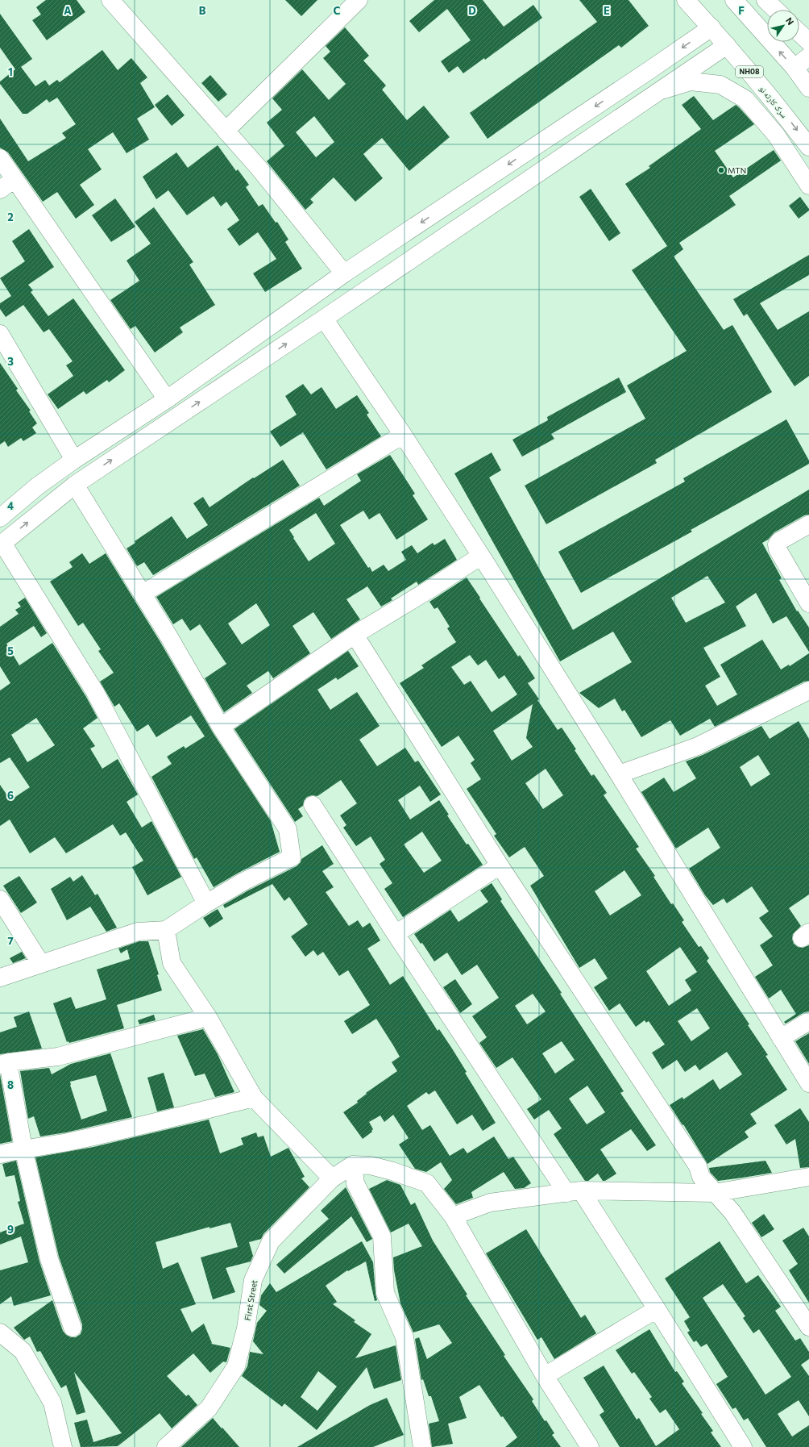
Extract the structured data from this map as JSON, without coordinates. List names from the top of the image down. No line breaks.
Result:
{"streets":{"main road":["NH08","سرک کارته نو","First Street"]},"places":["MTN"],"north":"top right","grid":{"columns":["A","B","C","D","E","F"],"rows":["1","2","3","4","5","6","7","8","9"]}}
